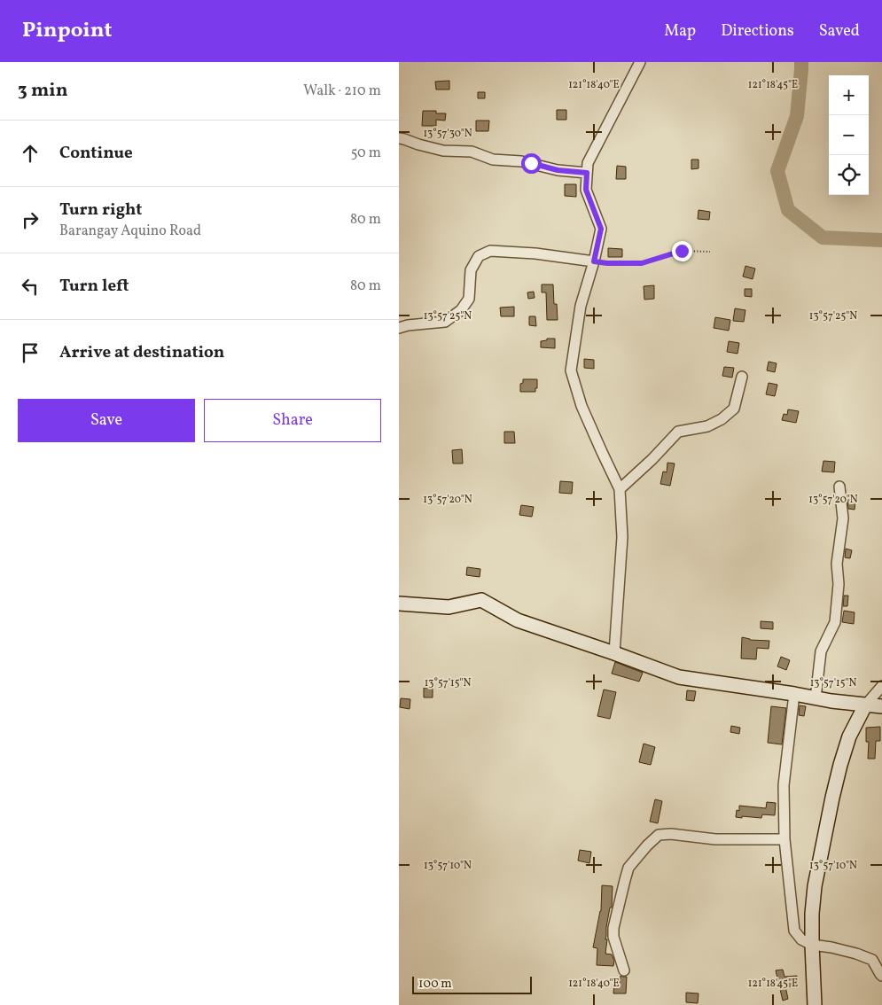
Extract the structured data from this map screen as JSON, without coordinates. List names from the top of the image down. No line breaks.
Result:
{"scale_bar":"100 m","page":{"header":"Pinpoint","nav":["Map","Directions","Saved"],"heading":["3 min","Walk · 210 m"],"map_buttons":["+","−"],"list":[["Continue","50 m"],["Turn right","Barangay Aquino Road","80 m"],["Turn left","80 m"],"Arrive at destination"],"buttons":["Save","Share"],"scale":"100 m"},"coordinates":["121°18'40\"E","121°18'45\"E","13°57'30\"N","13°57'25\"N","13°57'20\"N","13°57'15\"N","13°57'10\"N"]}
